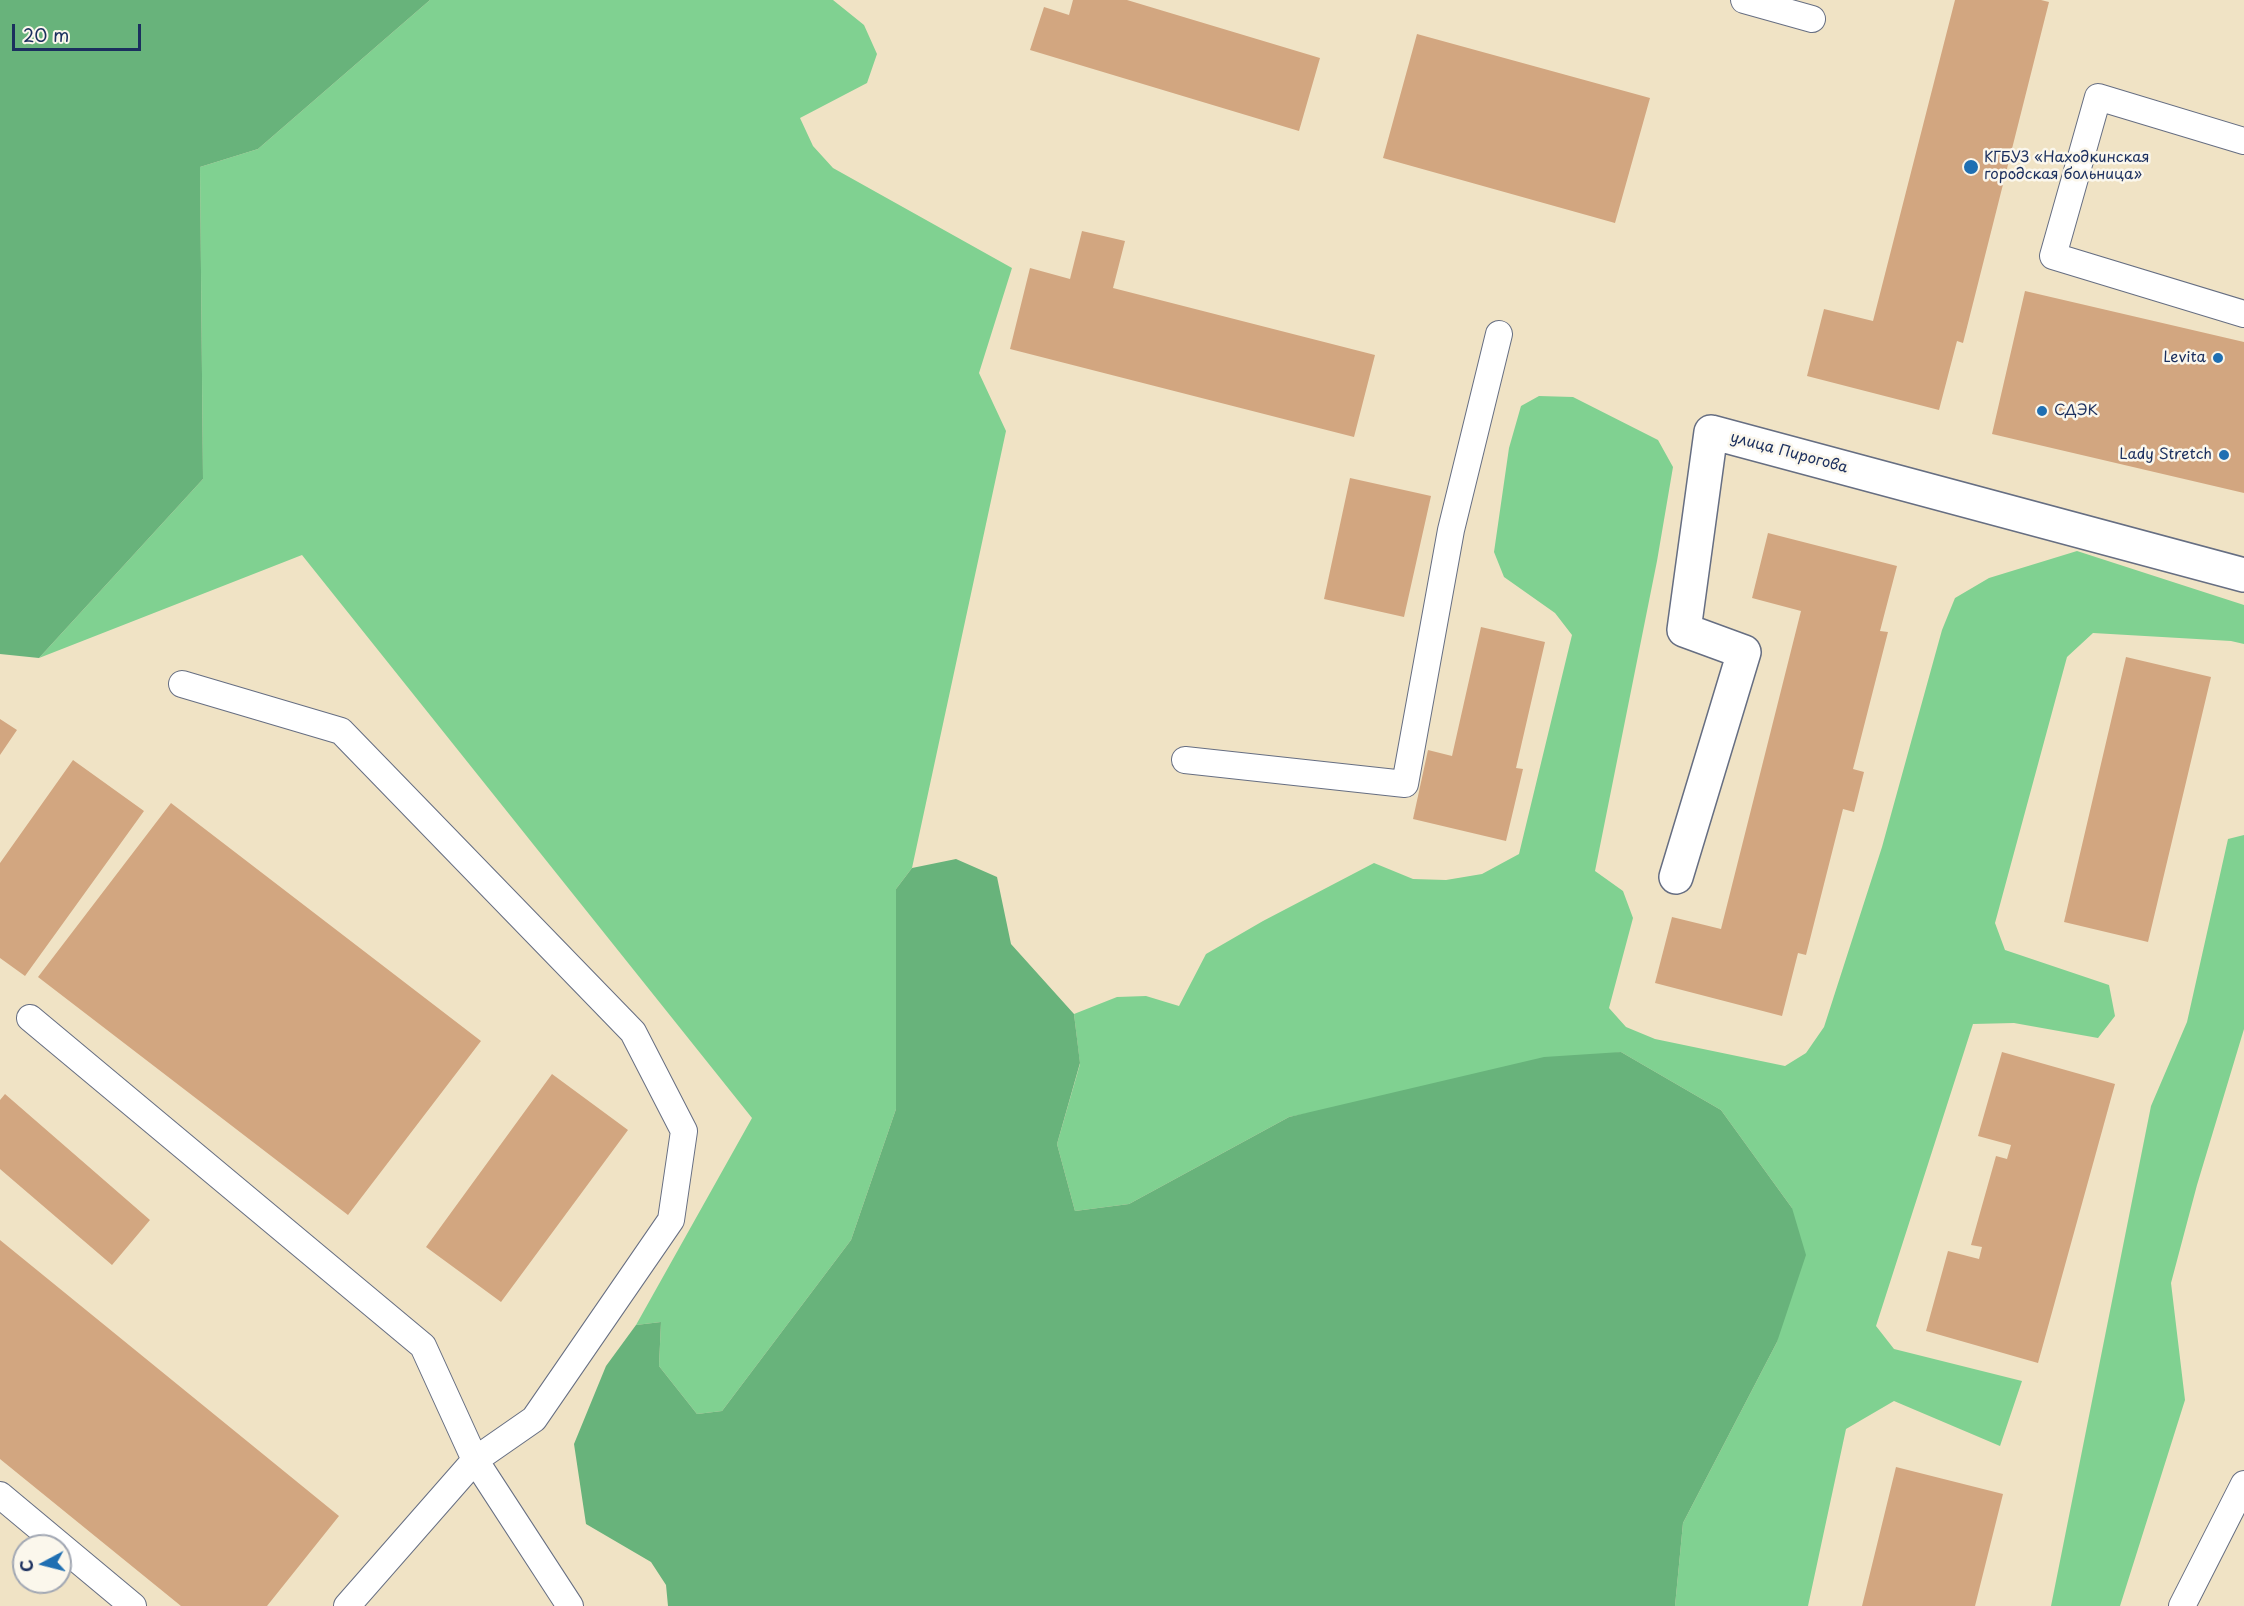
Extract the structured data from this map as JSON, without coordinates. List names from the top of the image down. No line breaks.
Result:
{"streets":{"street":["улица Пирогова"]},"places":["КГБУЗ «Находкинская городская больница»","Levita","СДЭК","Lady Stretch"],"scale_bar":"20 m","north":"left"}
